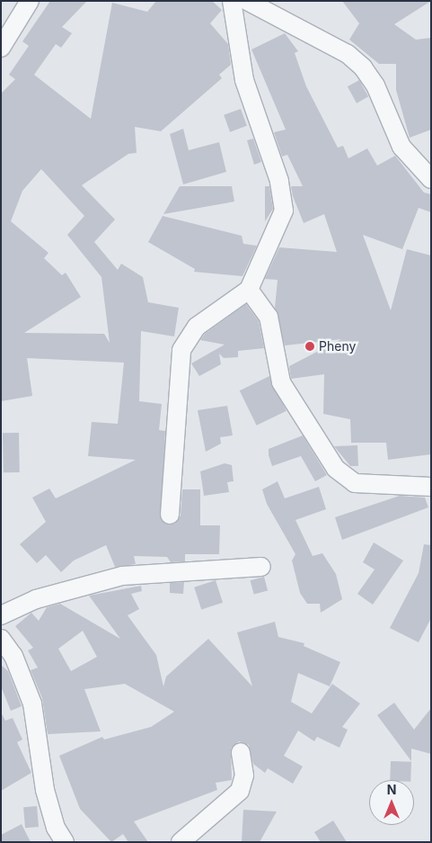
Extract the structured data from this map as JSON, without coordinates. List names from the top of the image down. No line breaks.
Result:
{"places":["Pheny"],"north":"top"}
